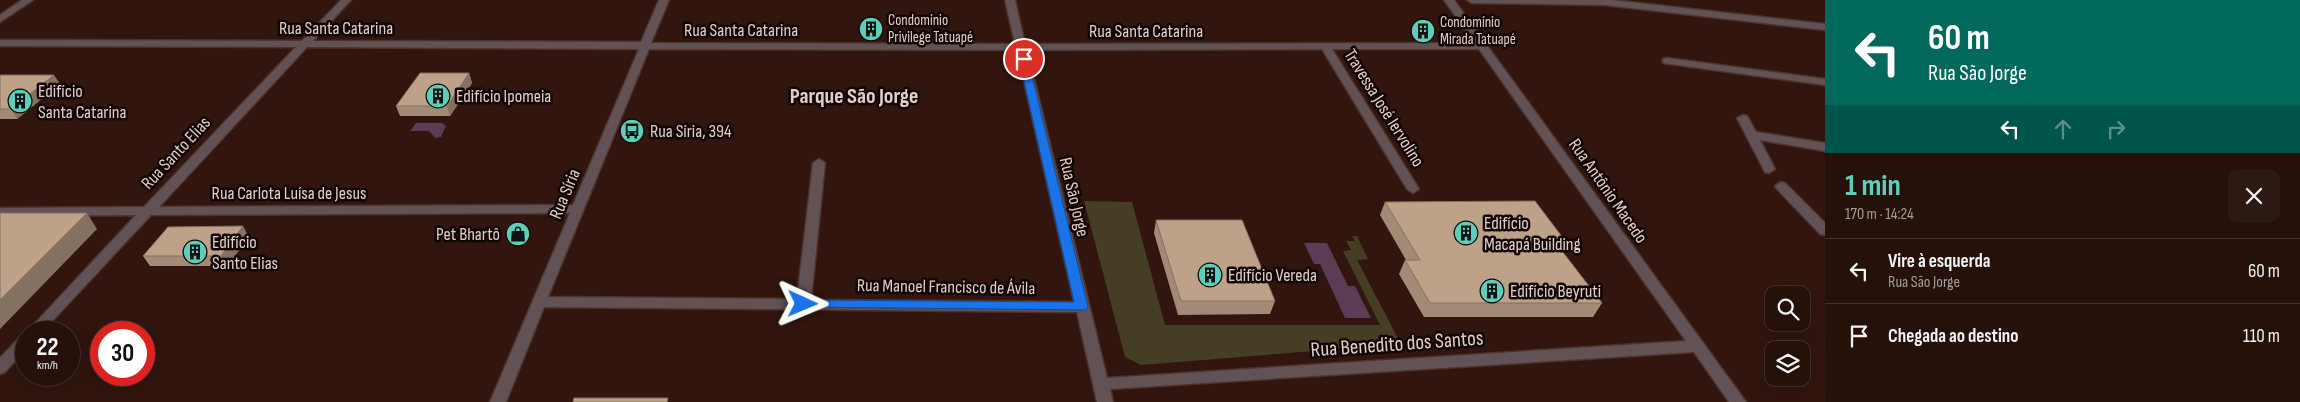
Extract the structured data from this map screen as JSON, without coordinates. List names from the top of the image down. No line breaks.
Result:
{"streets":{"street":["Rua Santa Catarina","Travessa José Iervolino","Rua Santo Elias","Rua Antônio Macedo","Rua Carlota Luísa de Jesus","Rua Síria","Rua São Jorge","Rua Manoel Francisco de Ávila","Rua Benedito dos Santos"]},"crossings":[["Rua Santa Catarina","Travessa José Iervolino"],["Rua Santa Catarina","Rua Santo Elias"],["Rua Santa Catarina","Rua Antônio Macedo"],["Rua Santa Catarina","Rua Síria"],["Rua Santa Catarina","Rua São Jorge"],["Rua Santo Elias","Rua Carlota Luísa de Jesus"],["Rua Antônio Macedo","Rua Benedito dos Santos"],["Rua Carlota Luísa de Jesus","Rua Síria"],["Rua Síria","Rua Manoel Francisco de Ávila"],["Rua São Jorge","Rua Manoel Francisco de Ávila"],["Rua São Jorge","Rua Benedito dos Santos"]],"districts":["Parque São Jorge"],"places":{"building":["Condomínio Privilege Tatuapé","Condomínio Mirada Tatuapé","Edifício Ipomeia","Edifício Santa Catarina","Edifício Macapá Building","Edifício Santo Elias","Edifício Vereda","Edifício Beyruti"],"bus stop":["Rua Síria, 394"],"shop":["Pet Bhartô"]},"page":{"turn":["60 m","Rua São Jorge"],"heading":["1 min","170 m · 14:24"],"list":[{"name":"Vire à esquerda","note":"Rua São Jorge","value":"60 m"},{"name":"Chegada ao destino","value":"110 m"}],"speed":"22 km/h","limit":"30"}}
